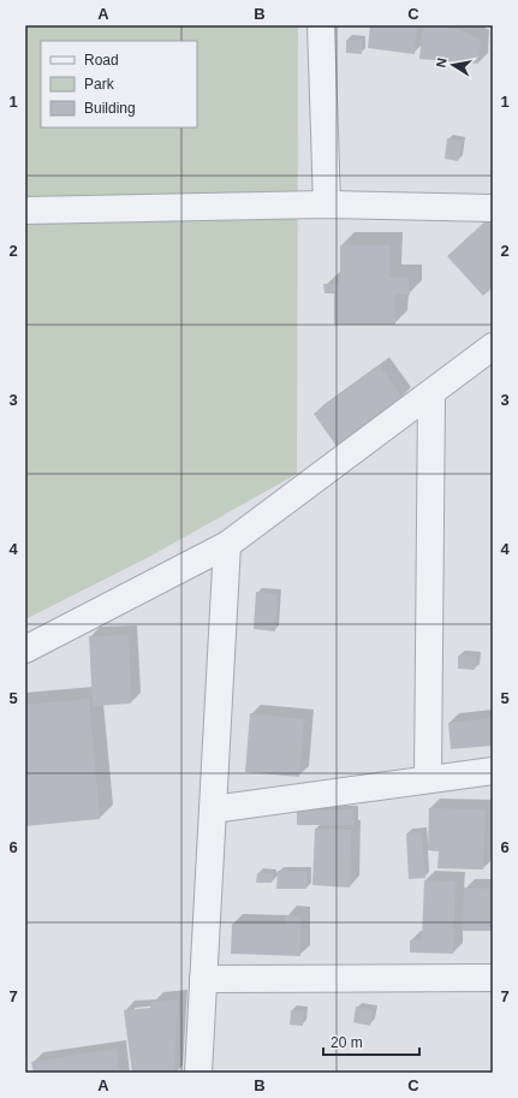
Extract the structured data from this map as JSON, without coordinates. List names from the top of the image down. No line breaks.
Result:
{"legend":["Road","Park","Building"],"scale_bar":"20 m","north":"left","grid":{"columns":["A","B","C"],"rows":["1","2","3","4","5","6","7"]}}
